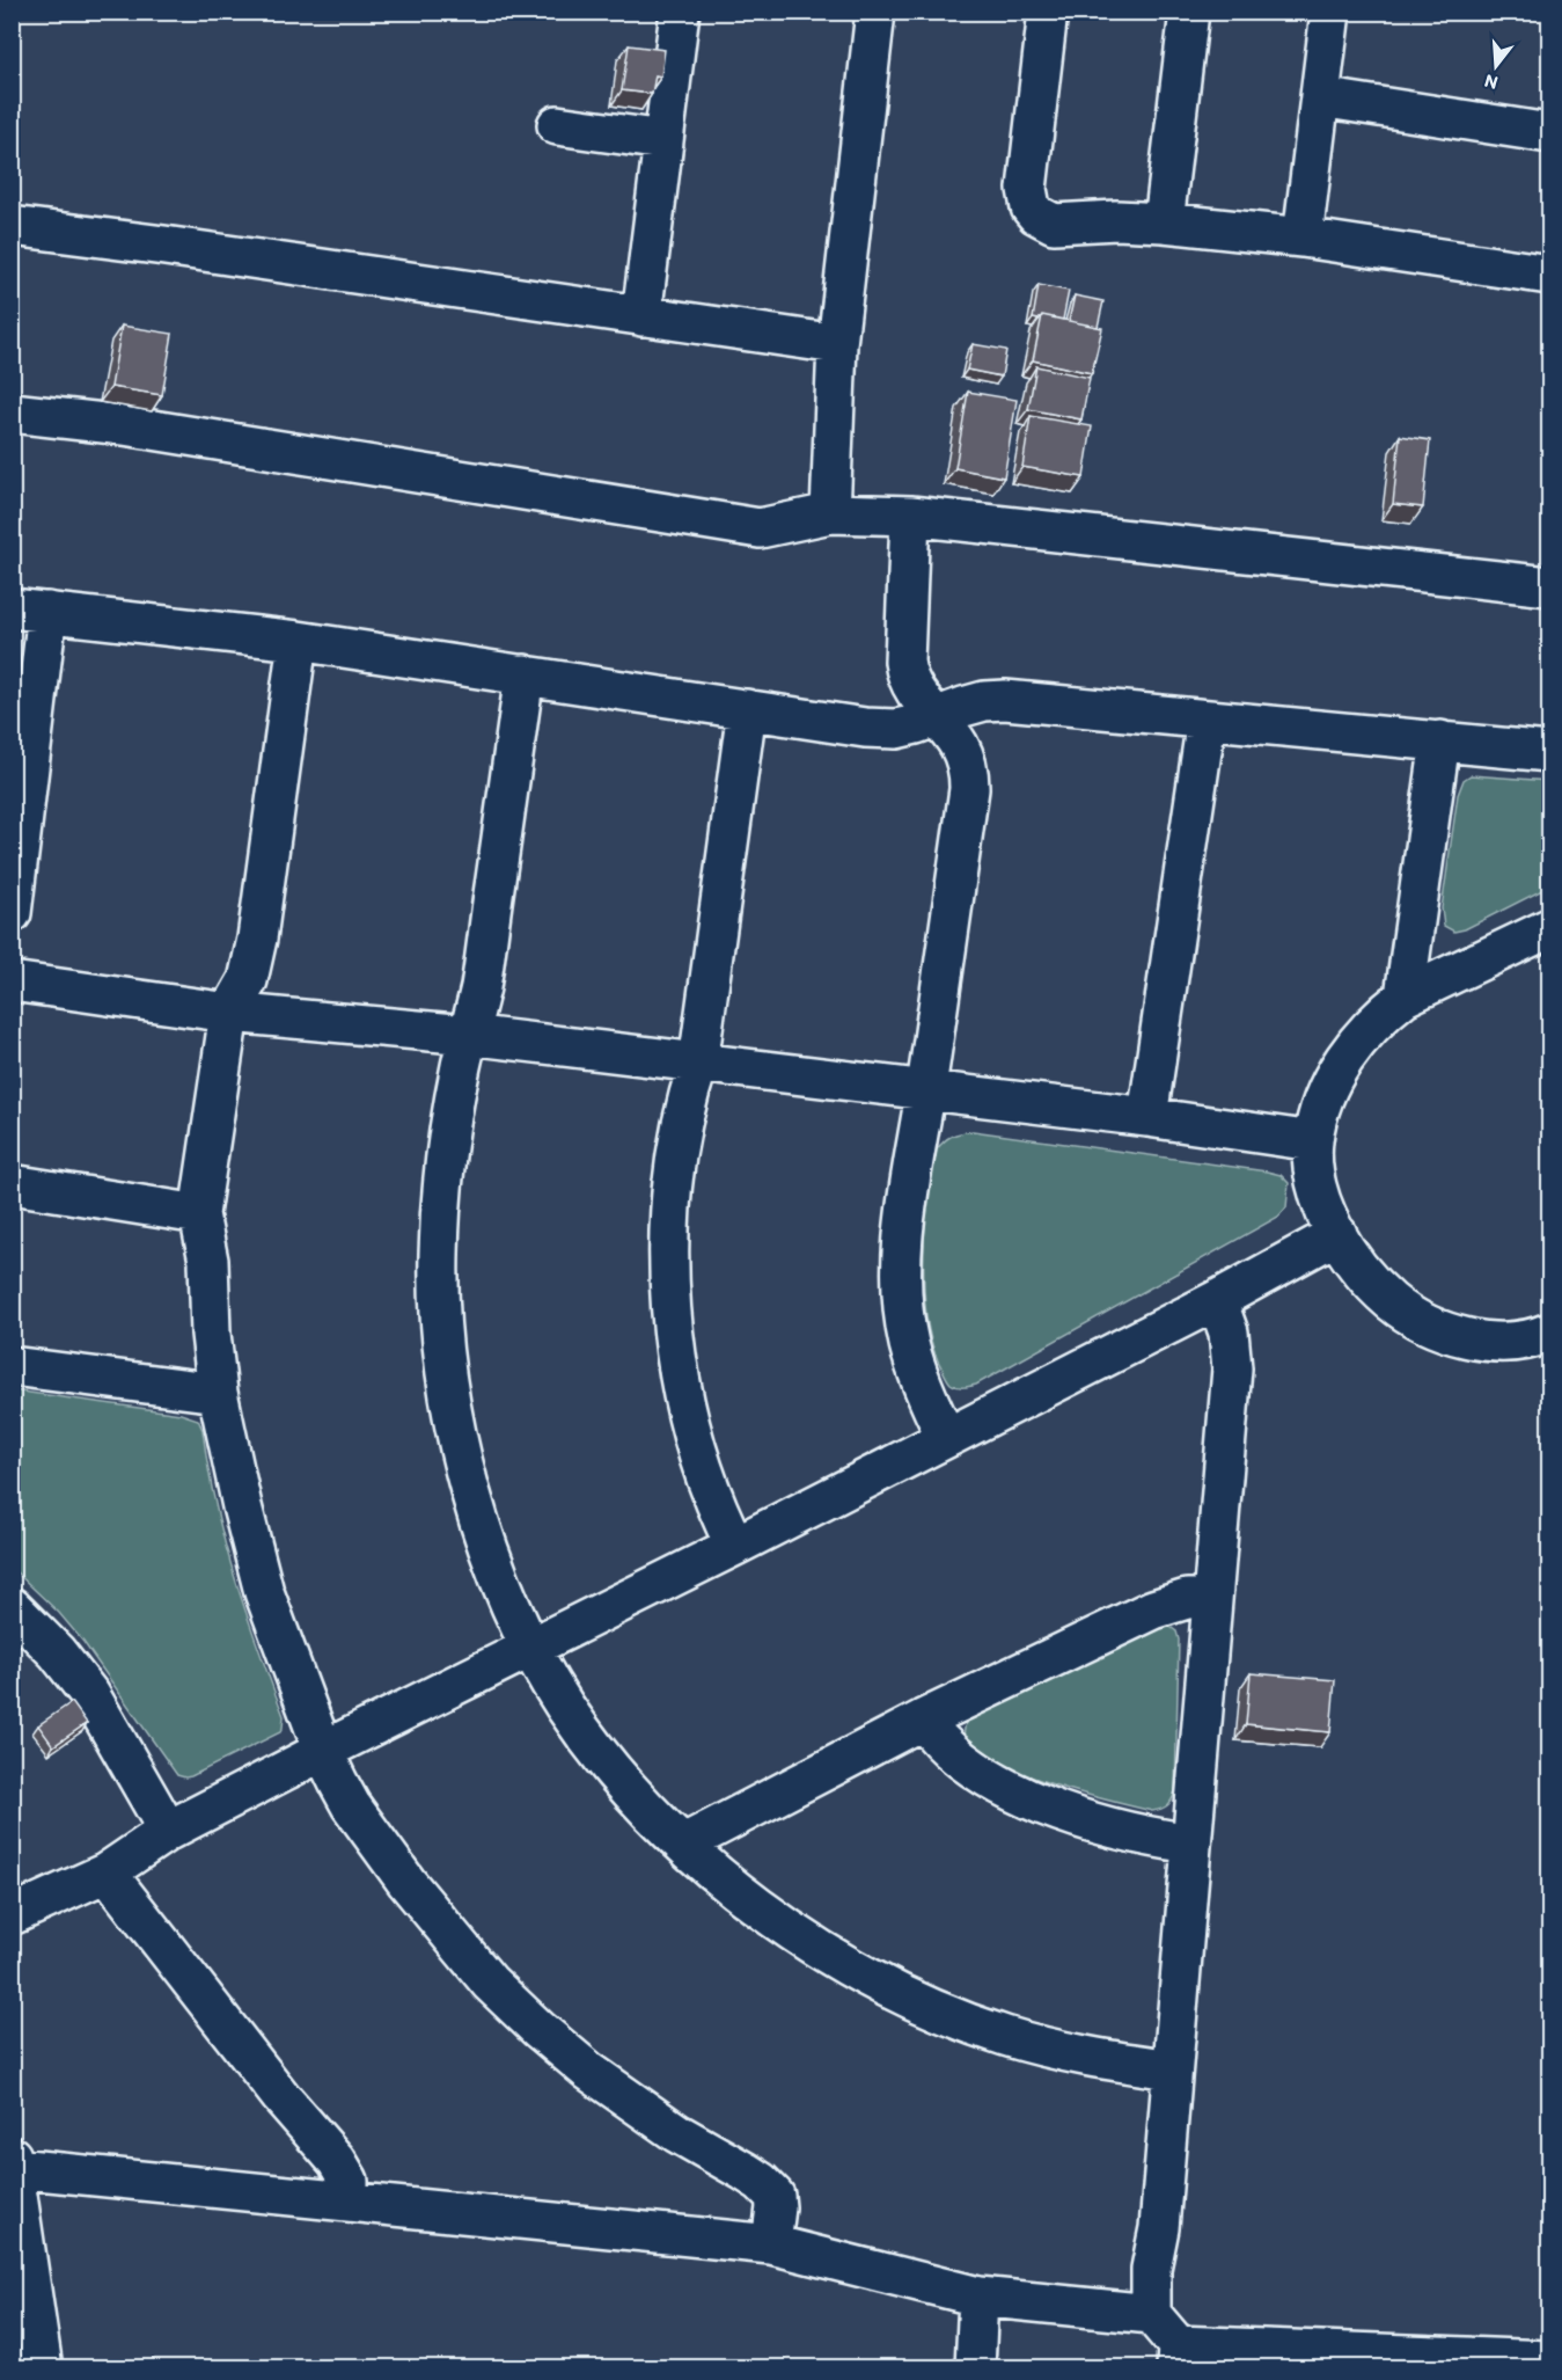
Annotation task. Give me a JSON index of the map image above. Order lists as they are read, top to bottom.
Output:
{
  "north": "bottom"
}
